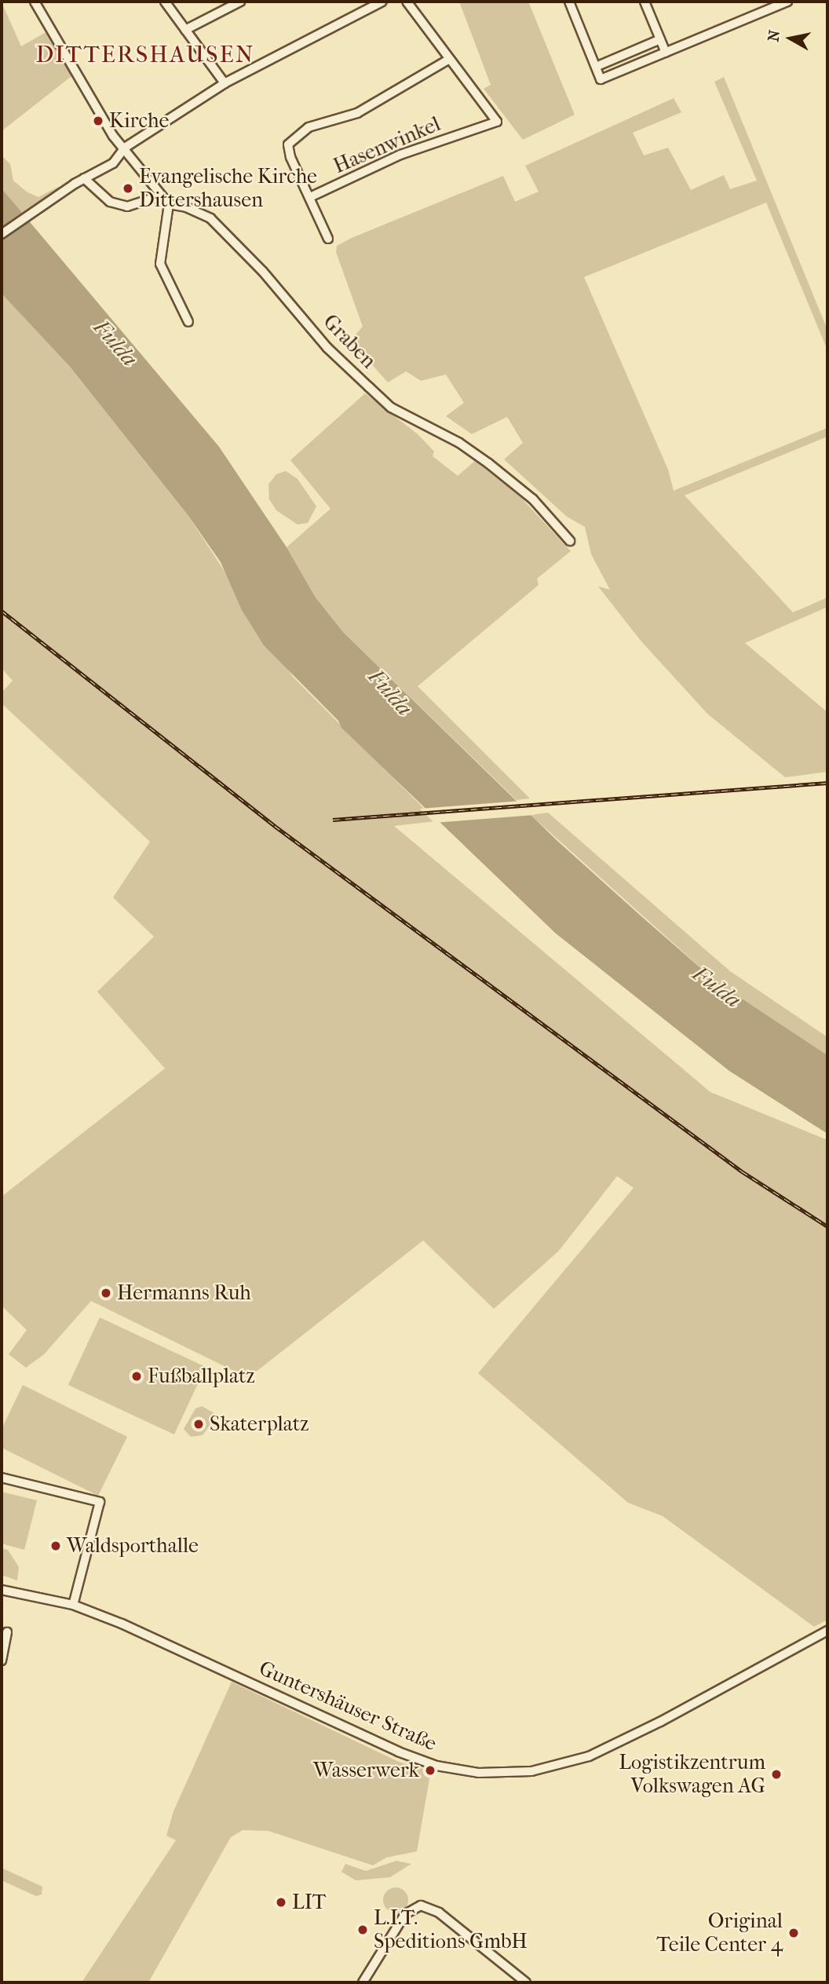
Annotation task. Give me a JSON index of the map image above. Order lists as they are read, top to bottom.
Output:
{
  "streets": {
    "street": ["Hasenwinkel", "Graben", "Guntershäuser Straße"]
  },
  "districts": ["DITTERSHAUSEN"],
  "water": ["Fulda"],
  "places": [
    "Kirche",
    "Evangelische Kirche Dittershausen",
    "Hermanns Ruh",
    "Fußballplatz",
    "Skaterplatz",
    "Waldsporthalle",
    "Wasserwerk",
    "Logistikzentrum Volkswagen AG",
    "LIT",
    "L.I.T. Speditions GmbH",
    "Original Teile Center 4"
  ],
  "north": "left"
}
